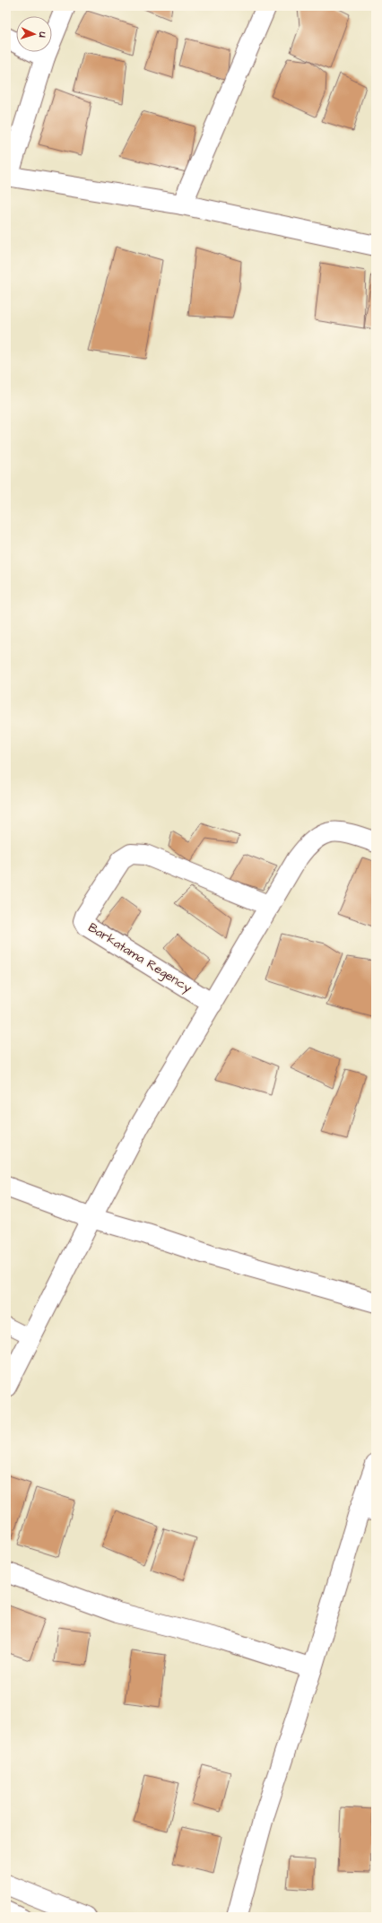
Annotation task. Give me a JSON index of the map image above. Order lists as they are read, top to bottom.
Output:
{
  "streets": {
    "street": ["Barkatama Regency"]
  },
  "north": "right"
}
